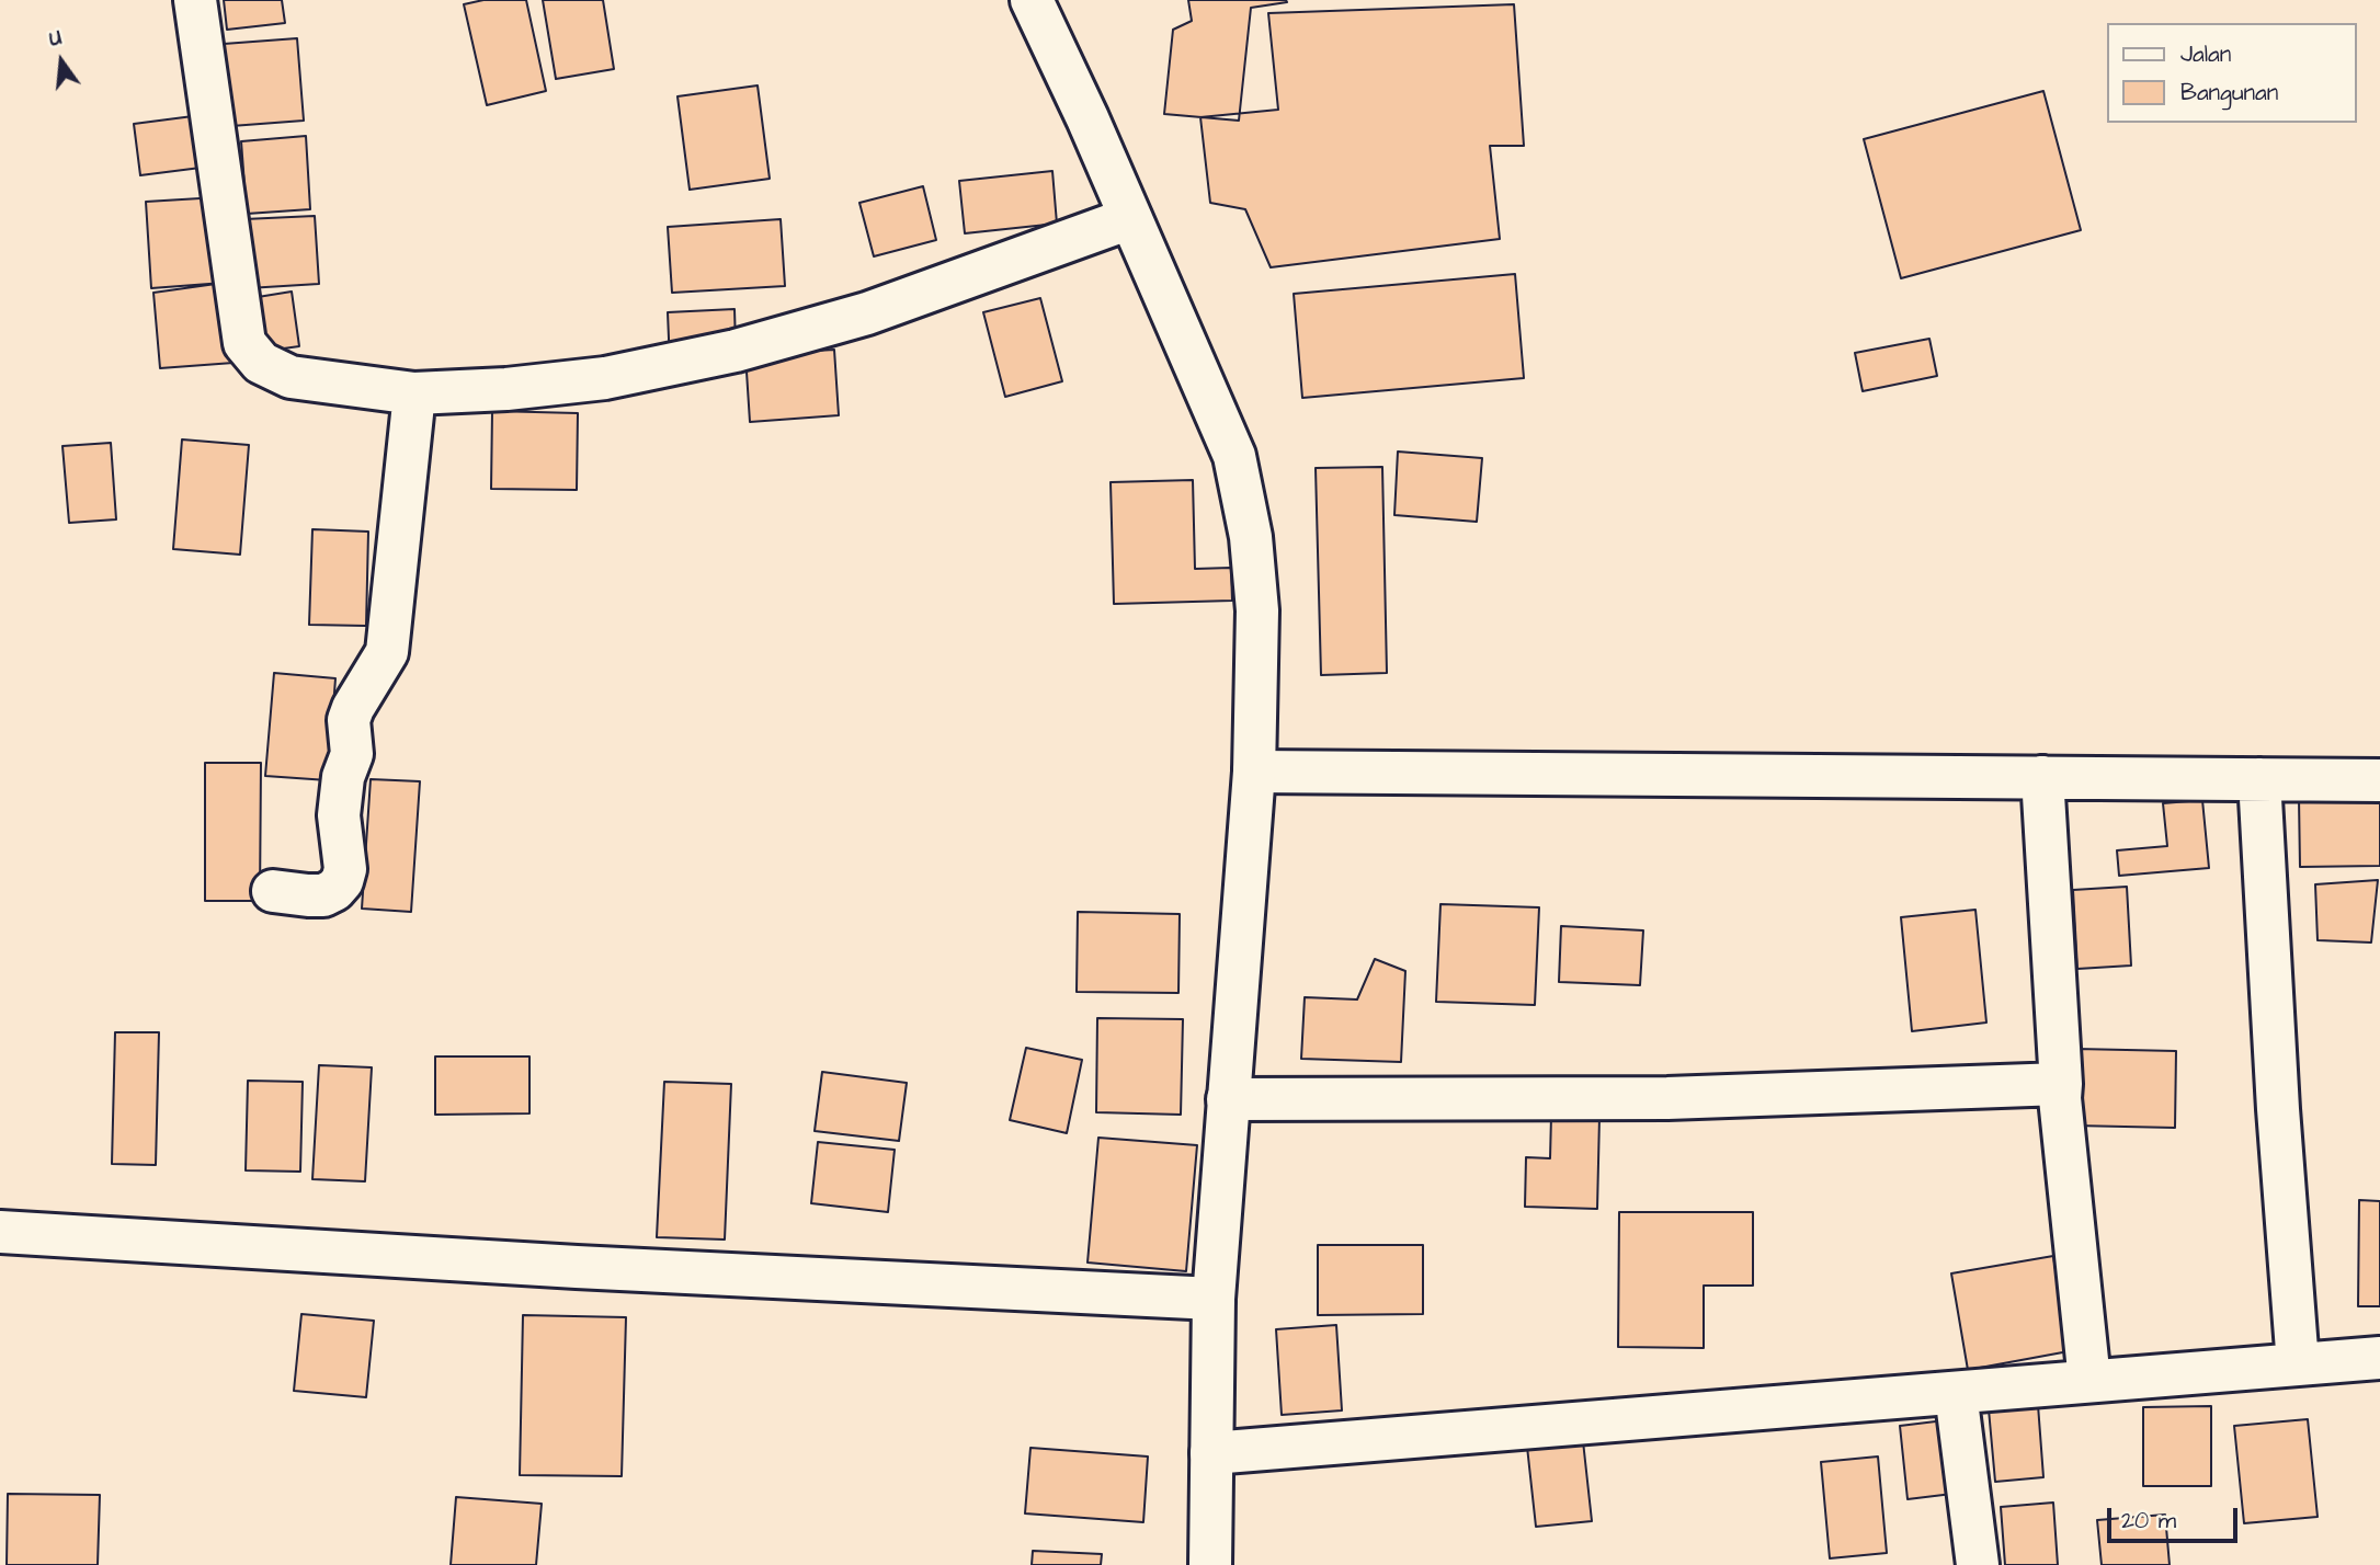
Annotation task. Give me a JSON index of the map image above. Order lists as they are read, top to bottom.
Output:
{
  "legend": ["Jalan", "Bangunan"],
  "scale_bar": "20 m",
  "north": "top"
}
